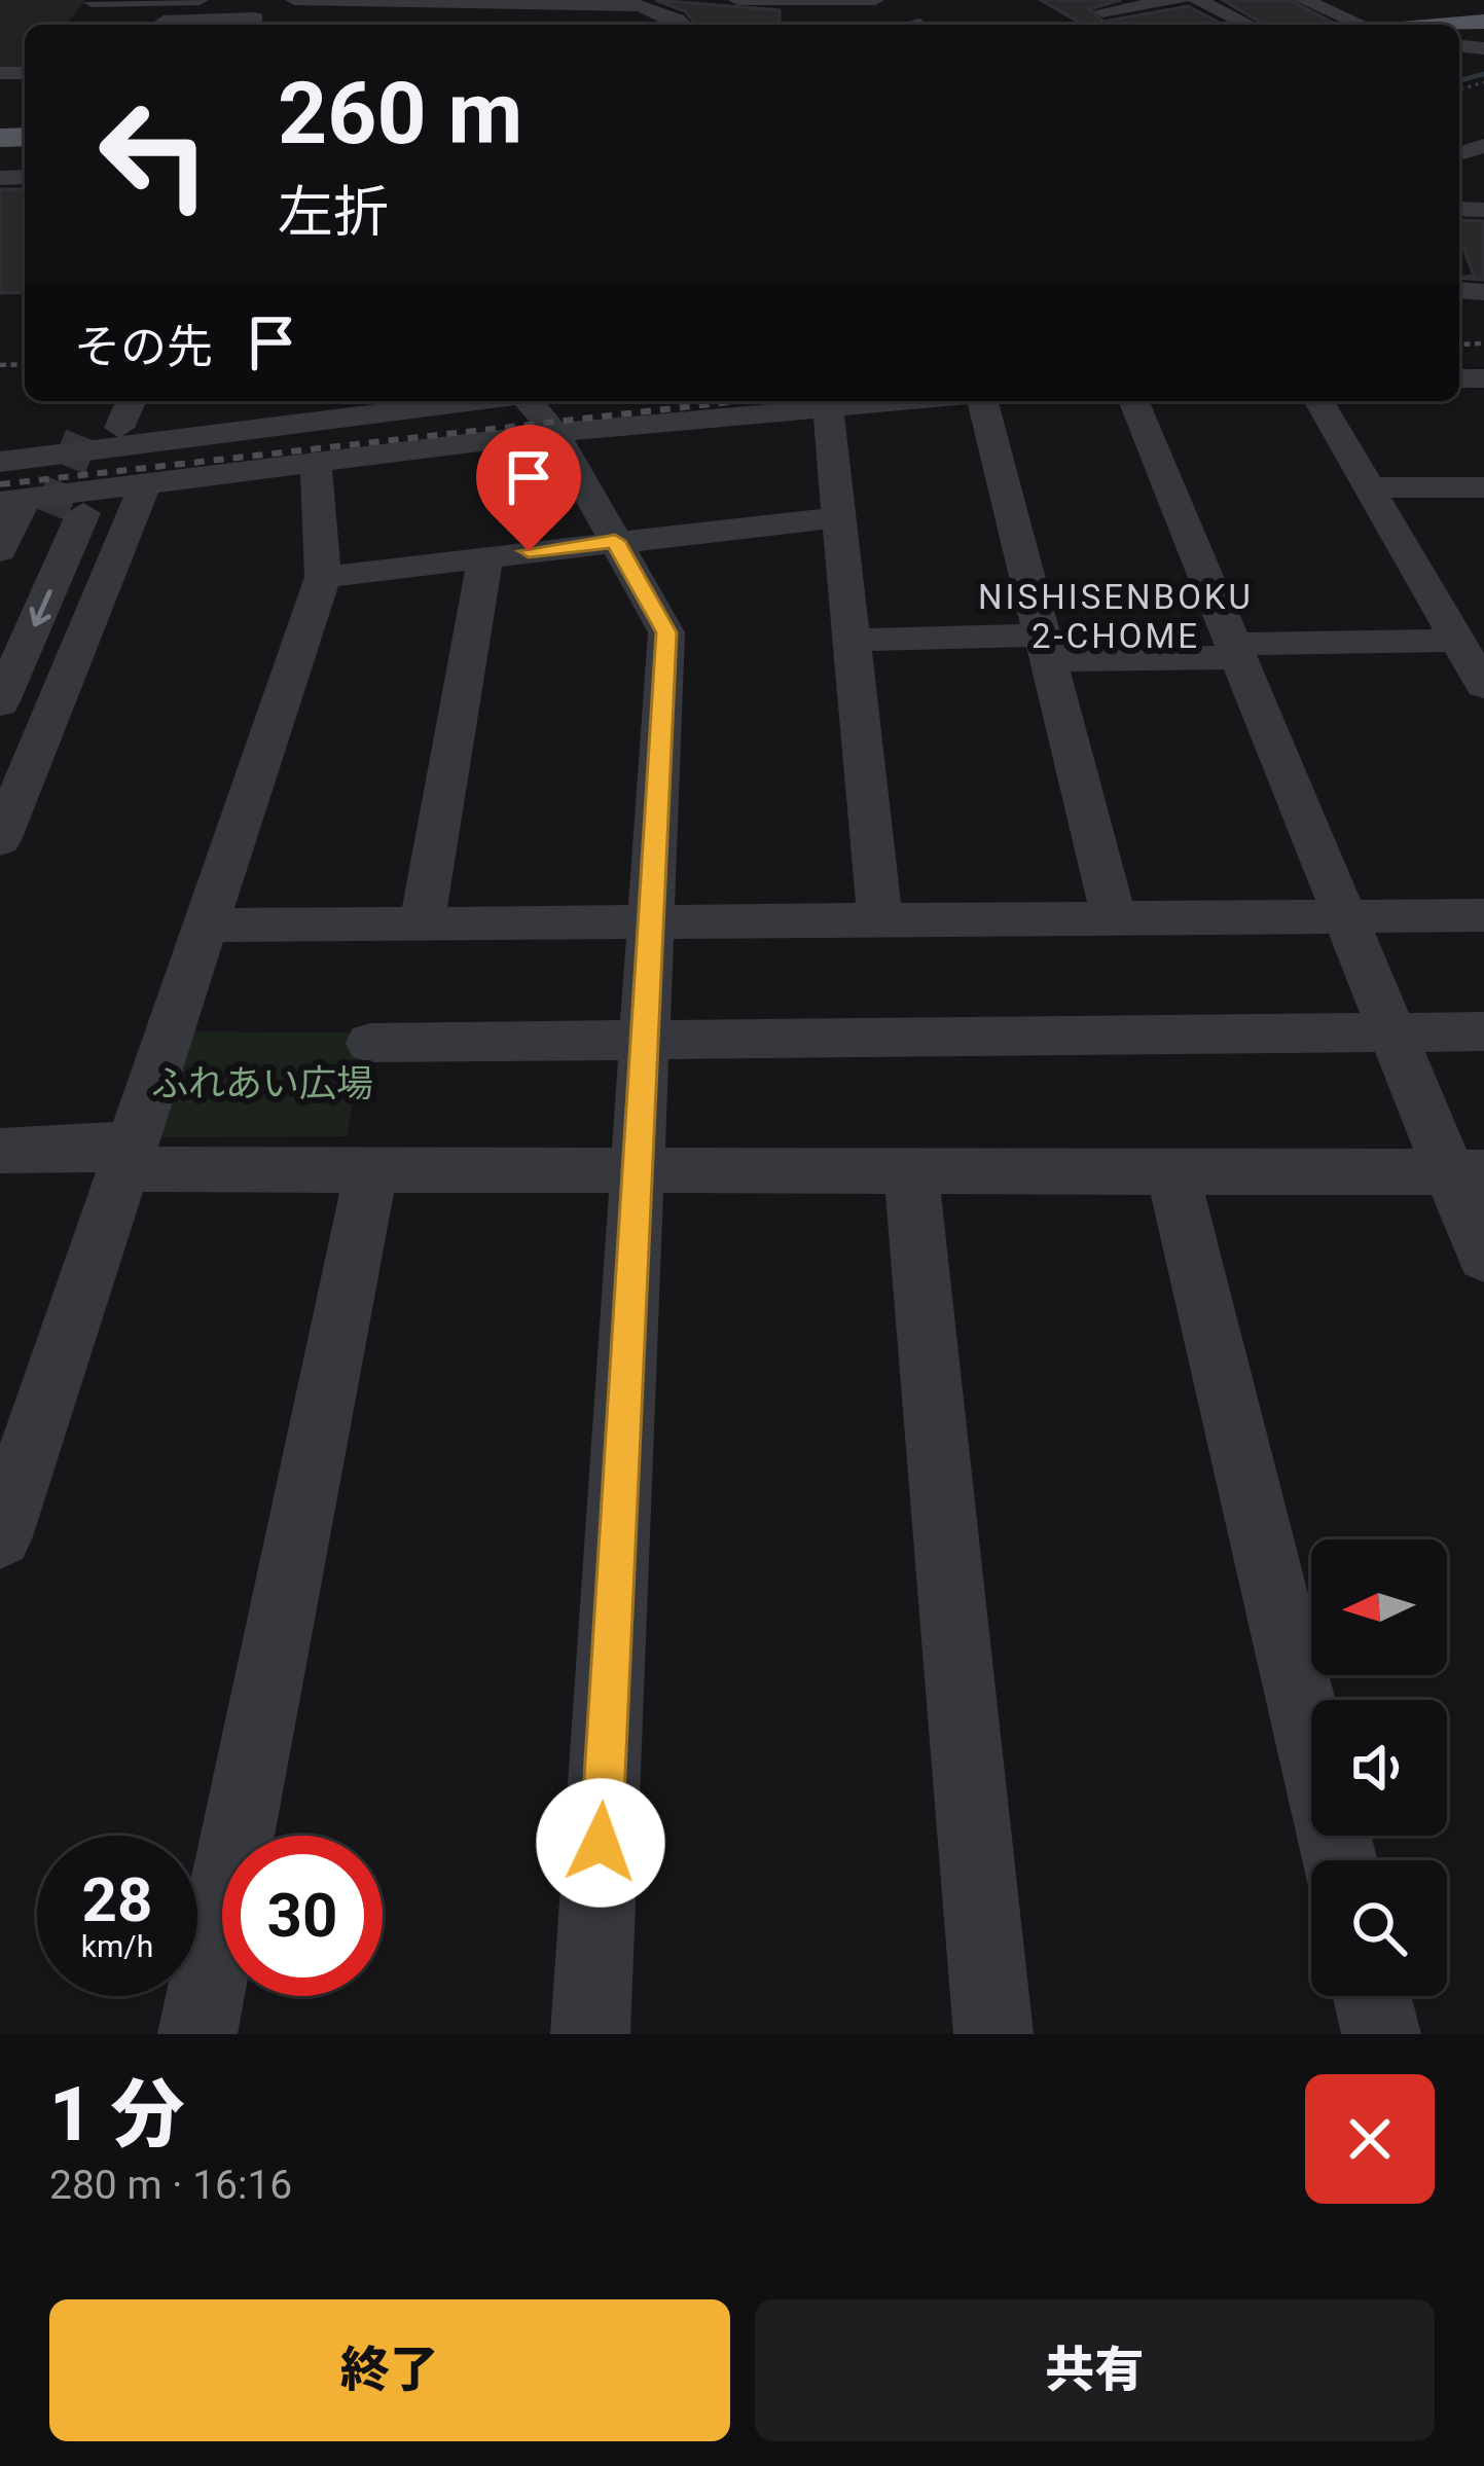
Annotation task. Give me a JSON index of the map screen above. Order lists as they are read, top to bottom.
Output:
{
  "districts": ["NISHISENBOKU 2-CHOME"],
  "parks": ["ふれあい広場"],
  "north": "left",
  "page": {
    "turn": ["260 m", "左折"],
    "then": "その先",
    "speed": "28 km/h",
    "limit": "30",
    "heading": ["1 分", "280 m · 16:16"],
    "buttons": ["終了", "共有"]
  }
}
